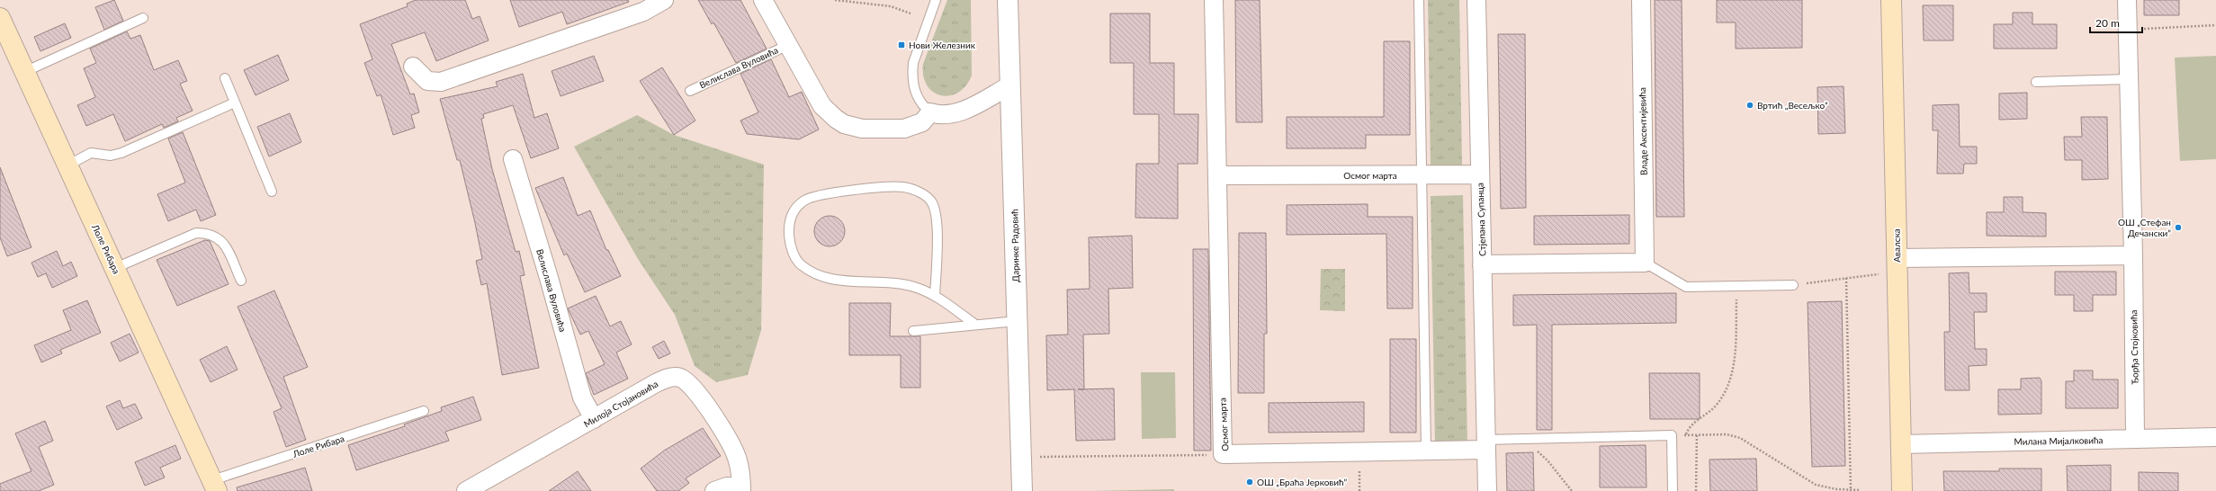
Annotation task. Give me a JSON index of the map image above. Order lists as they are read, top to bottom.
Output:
{
  "streets": {
    "main road": ["Авалска", "Лоле Рибара"],
    "street": [
      "Велислава Вуловића",
      "Владе Аксентијевића",
      "Осмог марта",
      "Стјепана Супанца",
      "Даринке Радовић",
      "Ђорђа Стојковића",
      "Милоја Стојановића",
      "Милана Мијалковића"
    ]
  },
  "crossings": [
    ["Велислава Вуловића", "Милоја Стојановића"],
    ["Осмог марта", "Стјепана Супанца"],
    ["Авалска", "Милана Мијалковића"],
    ["Ђорђа Стојковића", "Милана Мијалковића"]
  ],
  "places": {
    "transit": ["Нови Железник"],
    "other": ["Вртић „Весељко”", "ОШ „Стефан Дечански”", "ОШ „Браћа Јерковић”"]
  },
  "scale_bar": "20 m"
}
